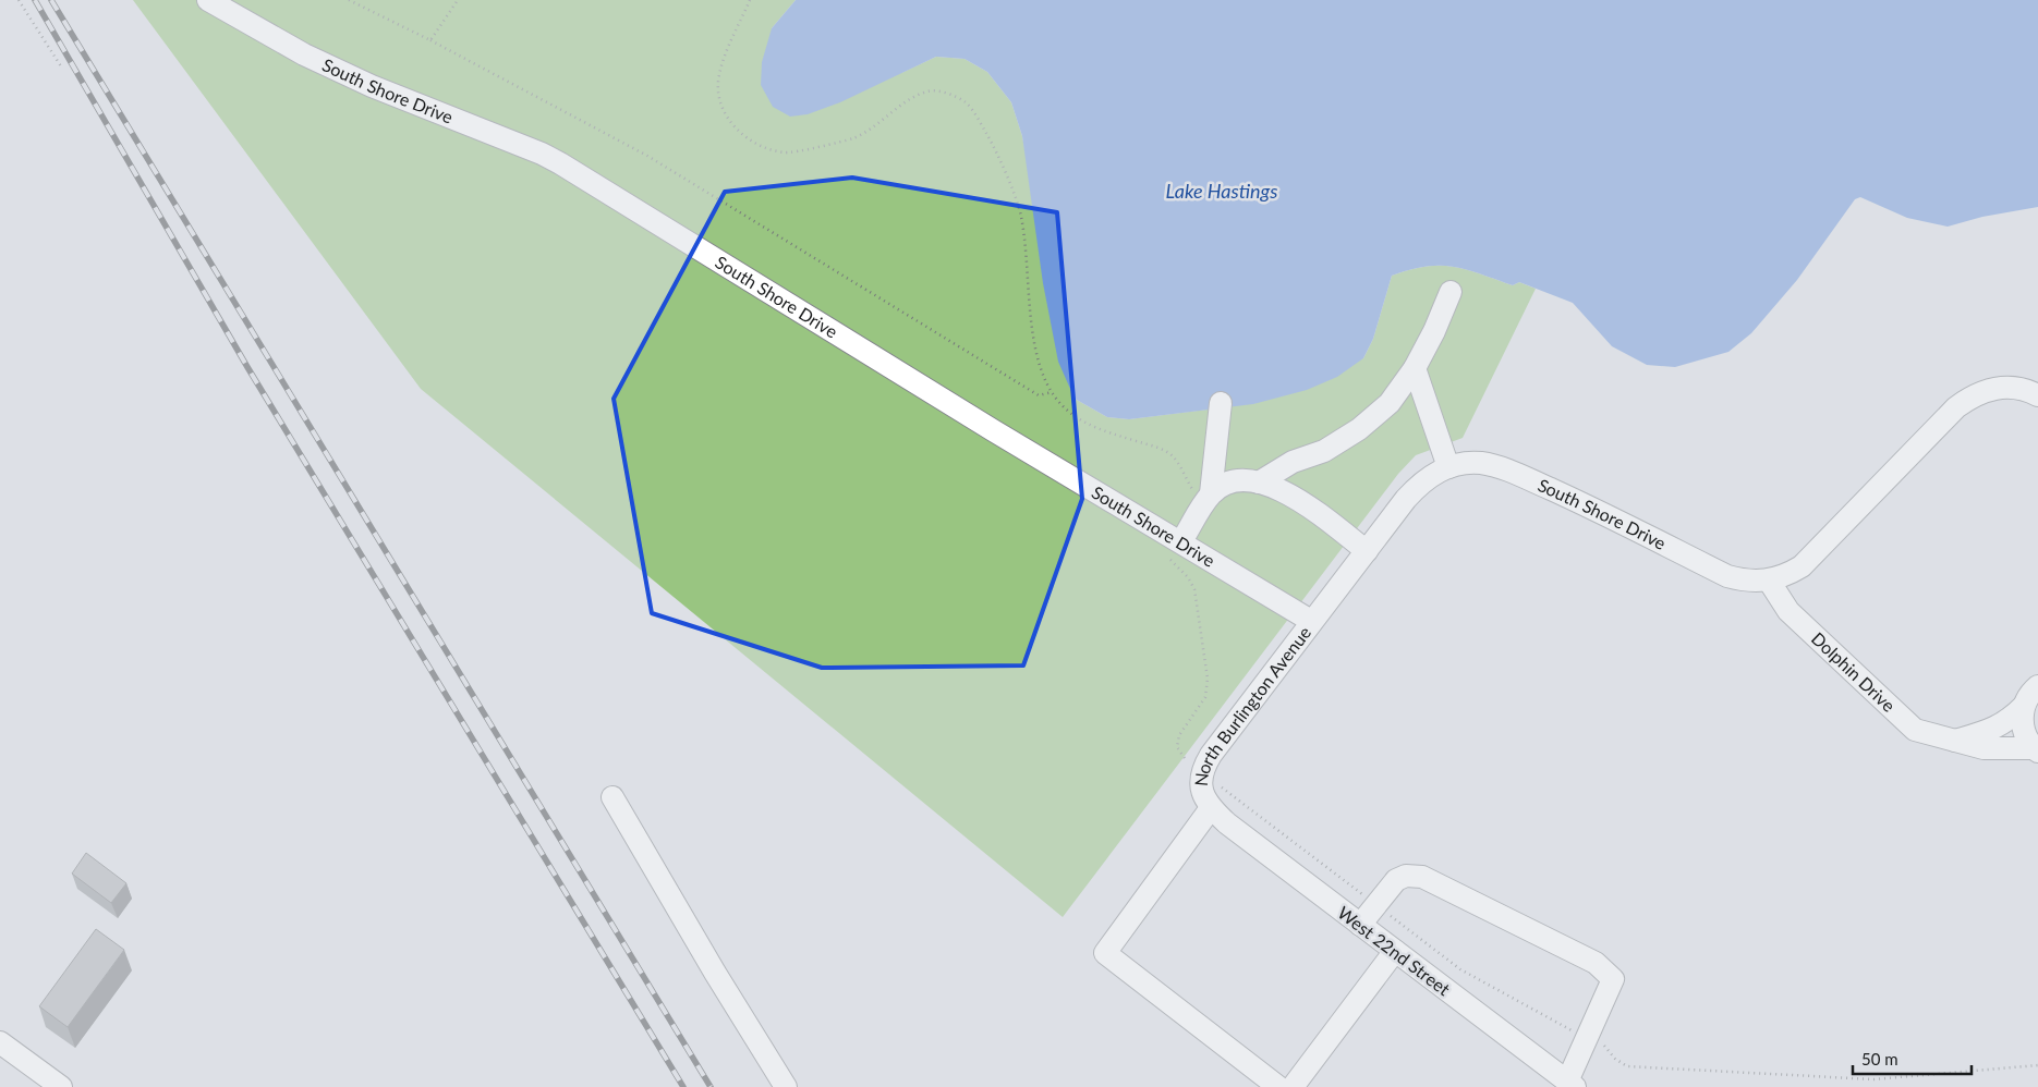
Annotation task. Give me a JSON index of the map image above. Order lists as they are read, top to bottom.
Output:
{
  "streets": {
    "street": [
      "South Shore Drive",
      "Dolphin Drive",
      "North Burlington Avenue",
      "West 22nd Street"
    ]
  },
  "crossings": [
    ["South Shore Drive", "Dolphin Drive"],
    ["South Shore Drive", "North Burlington Avenue"],
    ["North Burlington Avenue", "West 22nd Street"]
  ],
  "water": ["Lake Hastings"],
  "scale_bar": "50 m"
}
